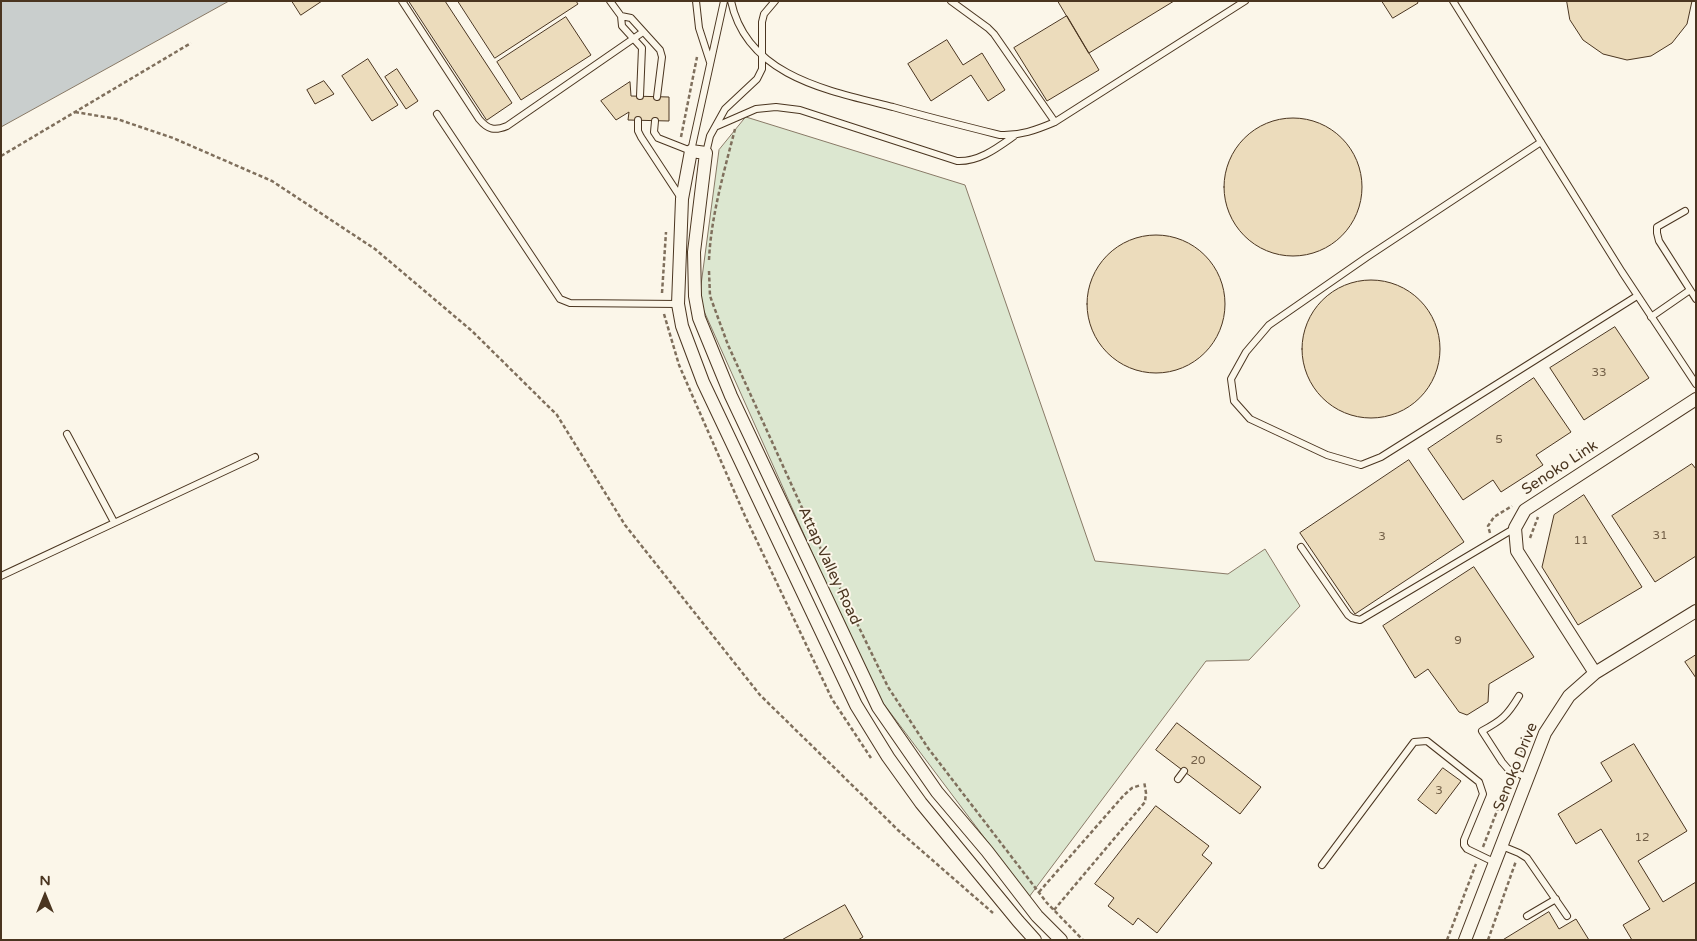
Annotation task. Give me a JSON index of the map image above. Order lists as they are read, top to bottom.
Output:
{
  "streets": {
    "street": ["Senoko Link", "Attap Valley Road", "Senoko Drive"]
  },
  "house_numbers": [
    "33",
    "5",
    "31",
    "3",
    "11",
    "9",
    "20",
    "3",
    "12"
  ],
  "north": "top"
}
